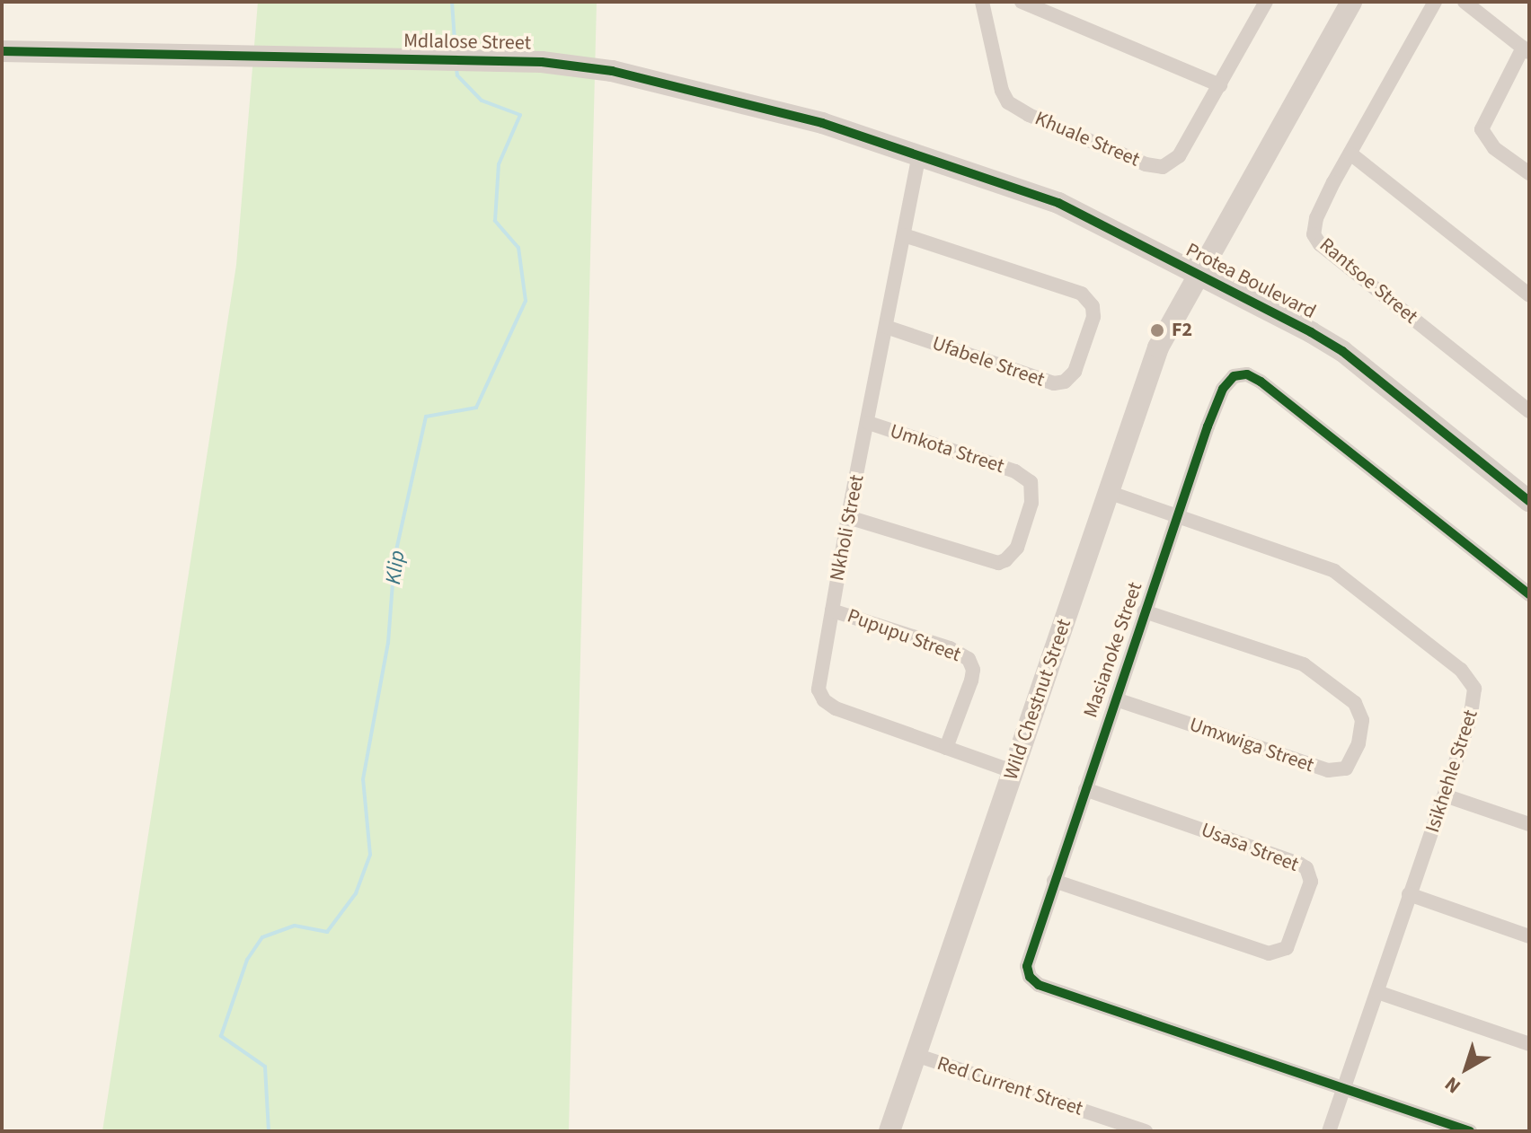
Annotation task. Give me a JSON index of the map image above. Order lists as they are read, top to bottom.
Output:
{
  "streets": {
    "street": [
      "Mdlalose Street",
      "Khuale Street",
      "Protea Boulevard",
      "Rantsoe Street",
      "Ufabele Street",
      "Umkota Street",
      "Nkholi Street",
      "Pupupu Street",
      "Masianoke Street",
      "Wild Chestnut Street",
      "Umxwiga Street",
      "Isikhehle Street",
      "Usasa Street",
      "Red Current Street"
    ]
  },
  "crossings": [
    ["Mdlalose Street", "Protea Boulevard"],
    ["Mdlalose Street", "Nkholi Street"],
    ["Protea Boulevard", "Nkholi Street"],
    ["Protea Boulevard", "Wild Chestnut Street"],
    ["Ufabele Street", "Nkholi Street"],
    ["Umkota Street", "Nkholi Street"],
    ["Nkholi Street", "Pupupu Street"],
    ["Nkholi Street", "Wild Chestnut Street"],
    ["Masianoke Street", "Umxwiga Street"],
    ["Masianoke Street", "Isikhehle Street"],
    ["Masianoke Street", "Usasa Street"],
    ["Wild Chestnut Street", "Isikhehle Street"],
    ["Wild Chestnut Street", "Red Current Street"]
  ],
  "water": ["Klip"],
  "places": ["F2"],
  "north": "bottom left"
}
